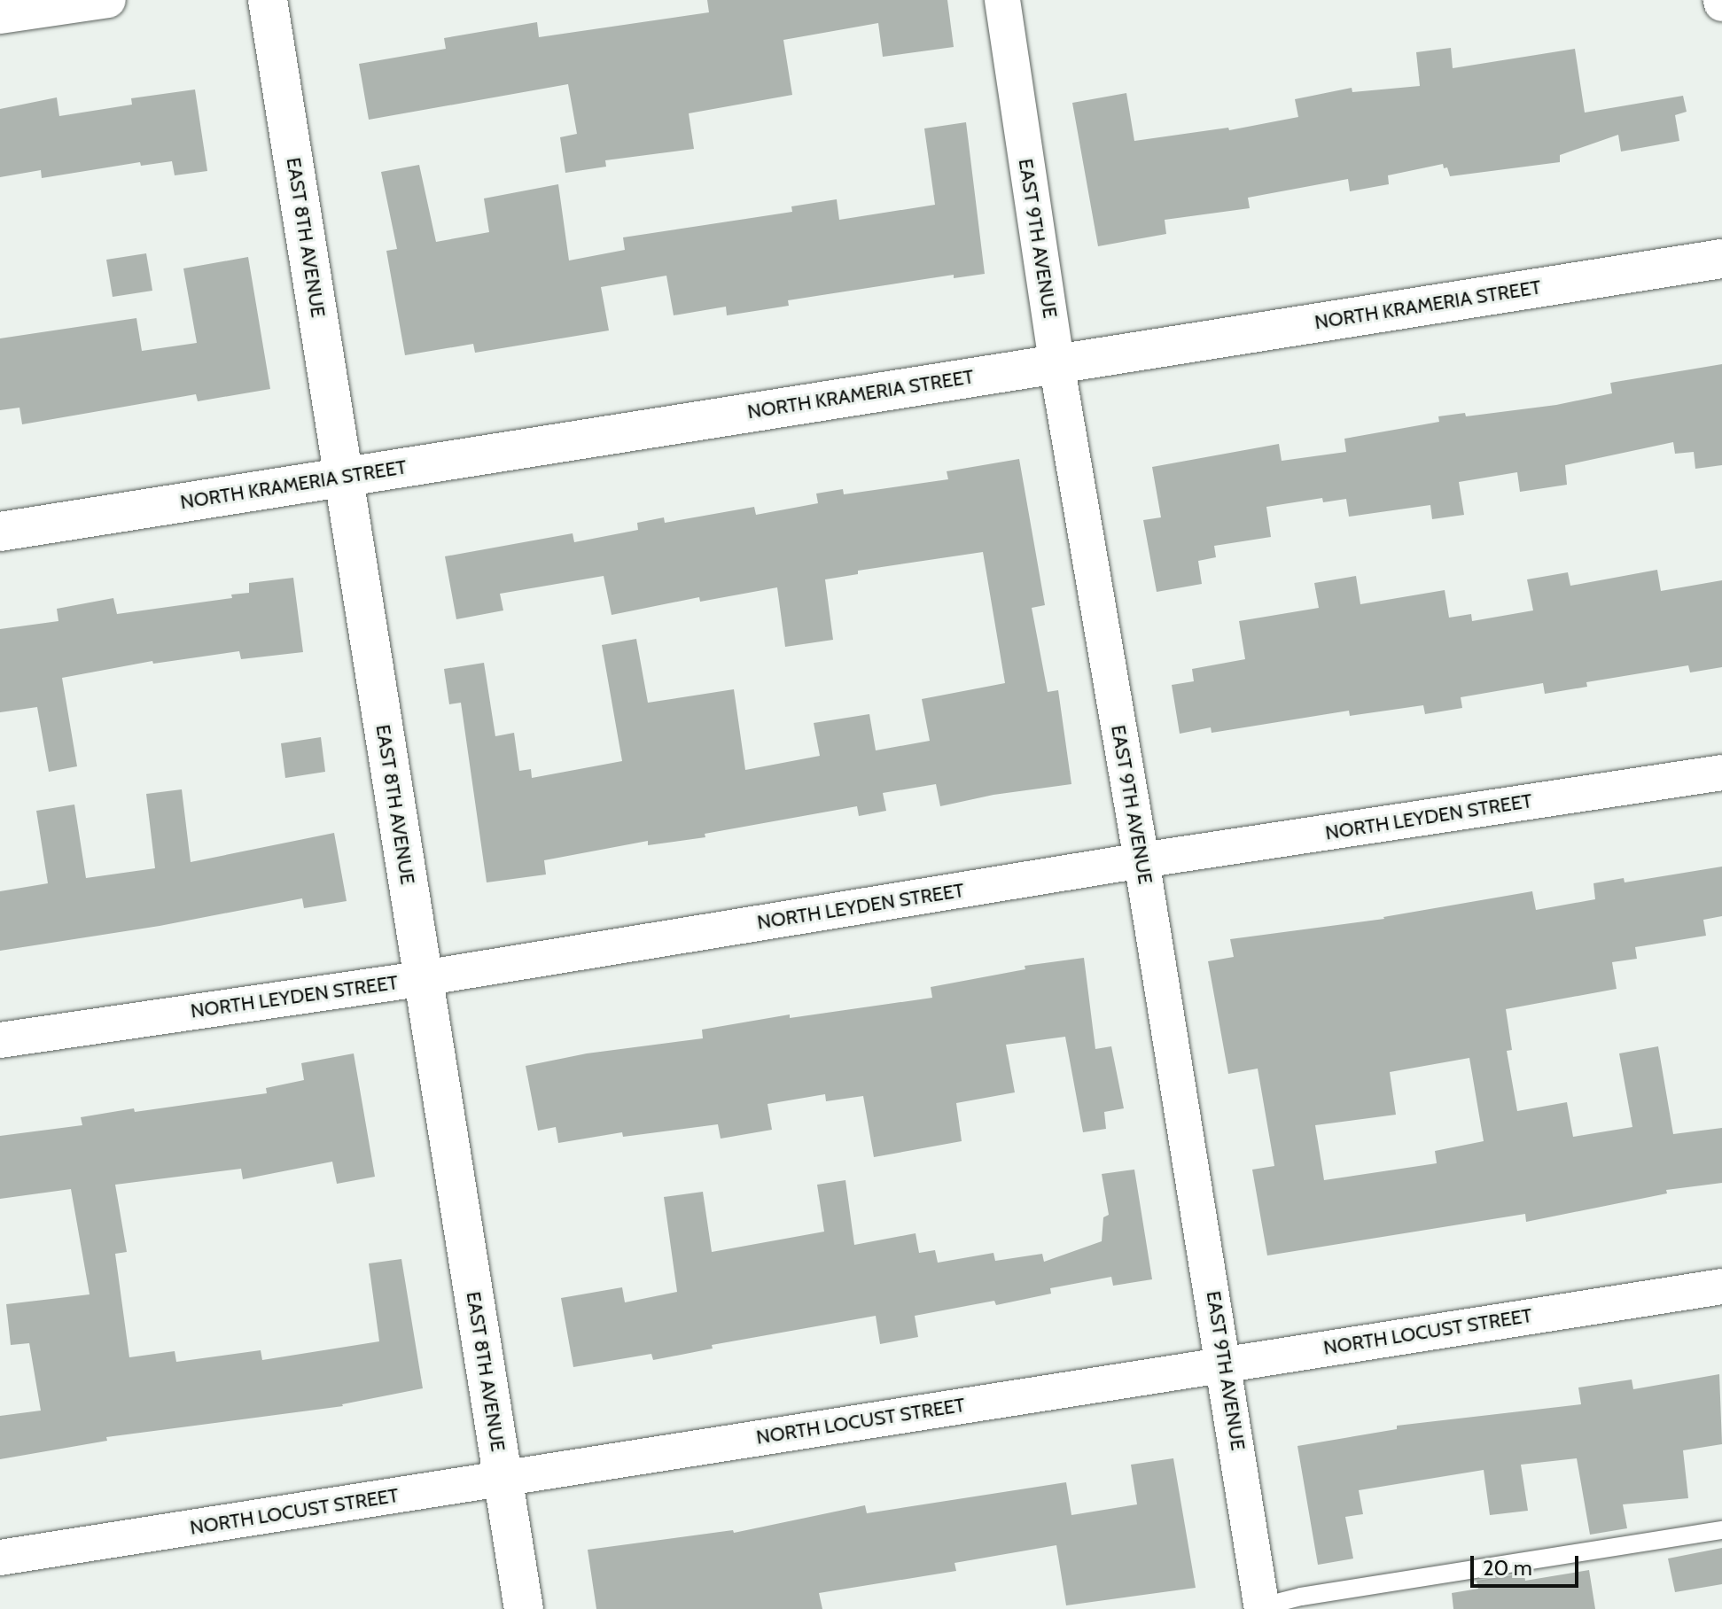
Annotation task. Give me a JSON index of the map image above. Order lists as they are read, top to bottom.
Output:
{
  "streets": {
    "street": [
      "EAST 8TH AVENUE",
      "EAST 9TH AVENUE",
      "NORTH KRAMERIA STREET",
      "NORTH LEYDEN STREET",
      "NORTH LOCUST STREET"
    ]
  },
  "crossings": [
    ["EAST 8TH AVENUE", "NORTH KRAMERIA STREET"],
    ["EAST 8TH AVENUE", "NORTH LEYDEN STREET"],
    ["EAST 8TH AVENUE", "NORTH LOCUST STREET"],
    ["EAST 9TH AVENUE", "NORTH KRAMERIA STREET"],
    ["EAST 9TH AVENUE", "NORTH LEYDEN STREET"],
    ["EAST 9TH AVENUE", "NORTH LOCUST STREET"]
  ],
  "scale_bar": "20 m"
}
